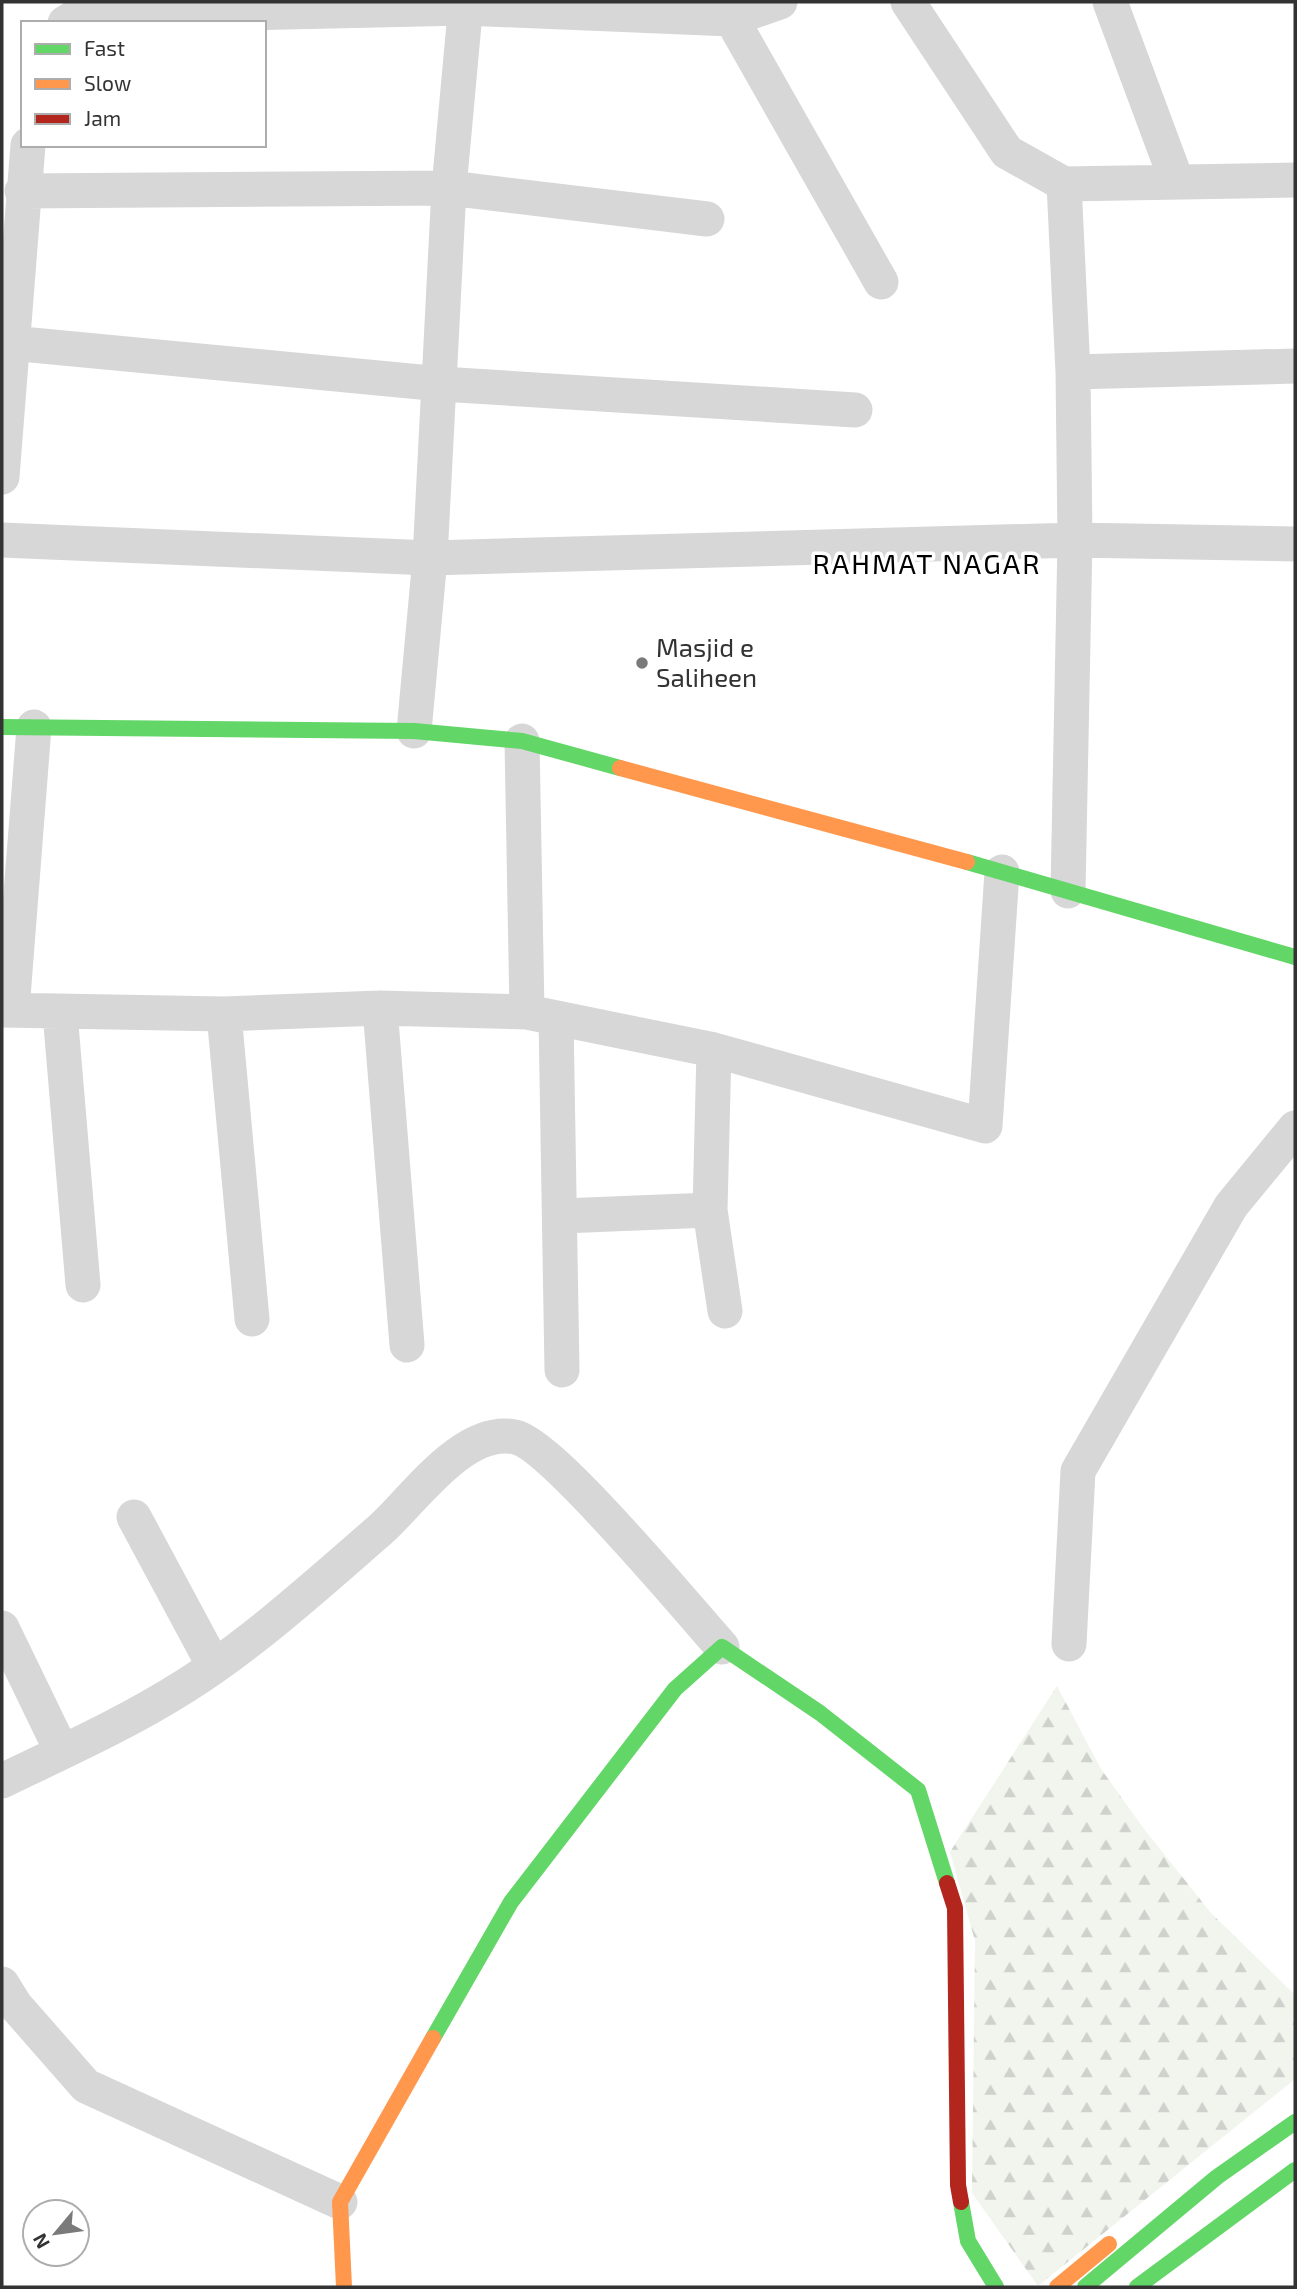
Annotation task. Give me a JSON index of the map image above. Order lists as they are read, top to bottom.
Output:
{
  "districts": ["RAHMAT NAGAR"],
  "places": ["Masjid e Saliheen"],
  "legend": ["Fast", "Slow", "Jam"],
  "north": "bottom left"
}
